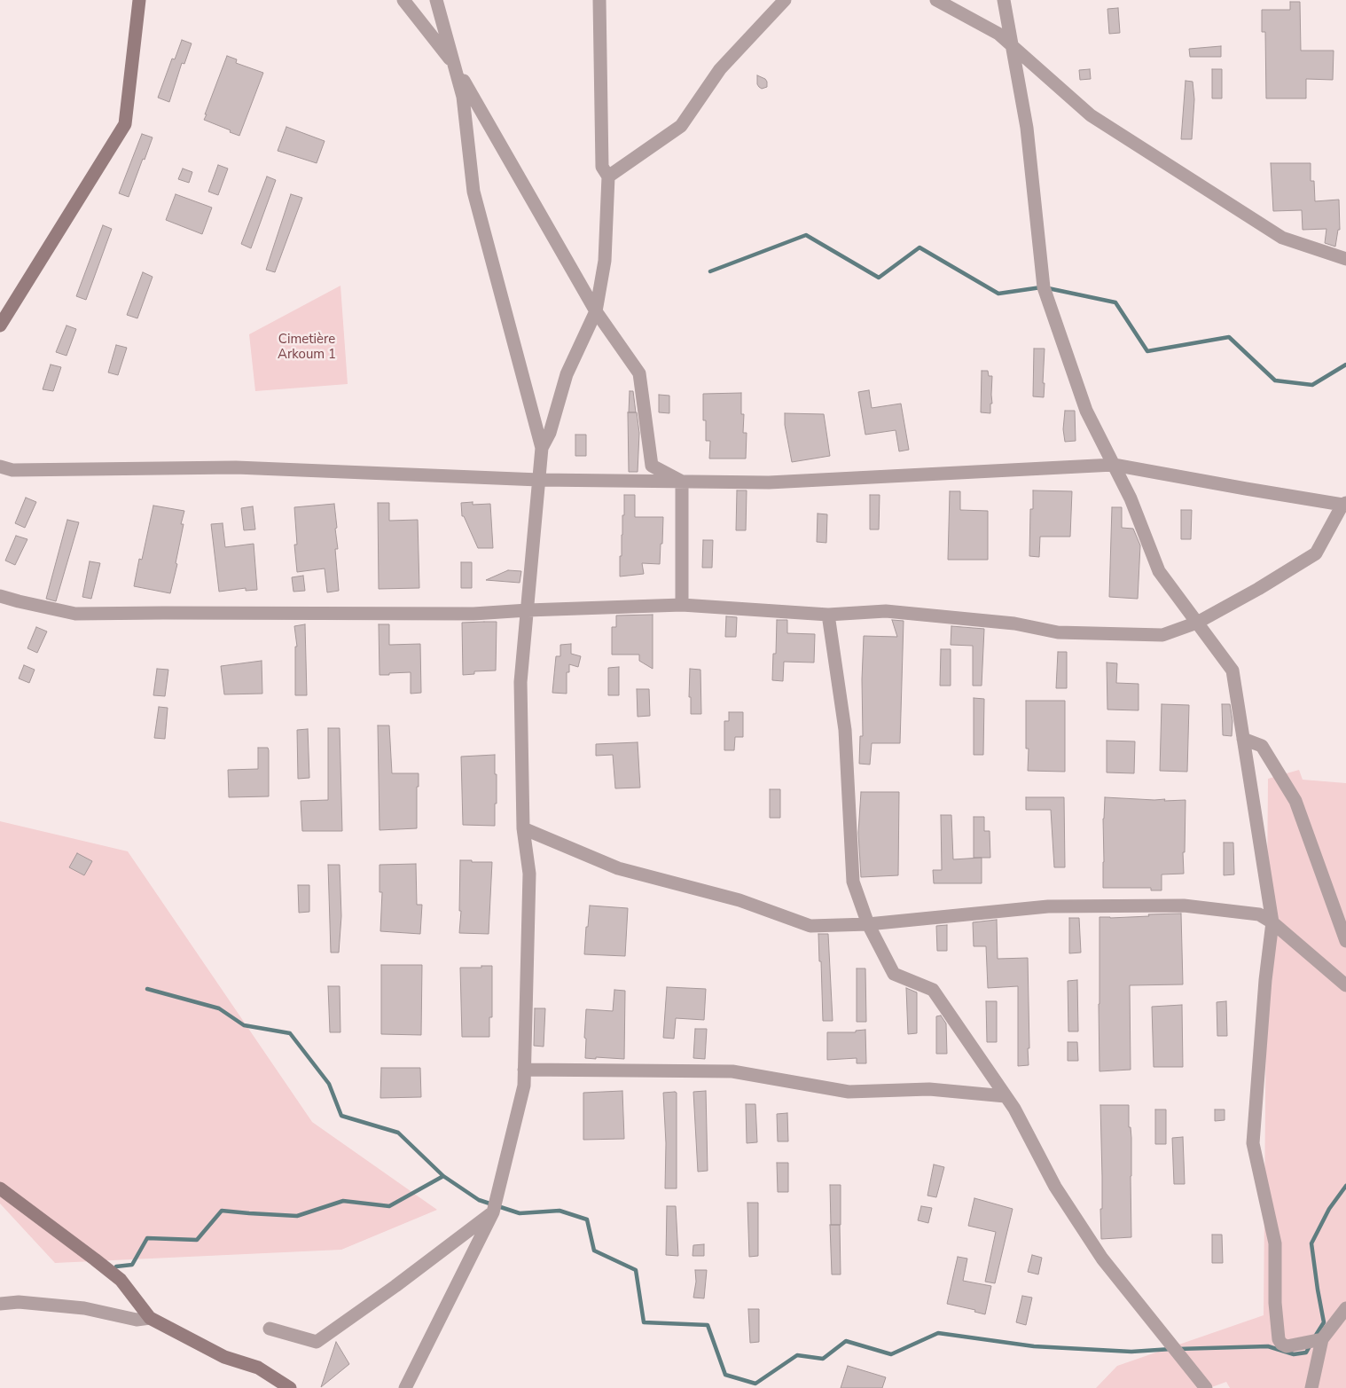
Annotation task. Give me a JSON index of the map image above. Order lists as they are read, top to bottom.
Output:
{
  "parks": ["Cimetière Arkoum 1"]
}
